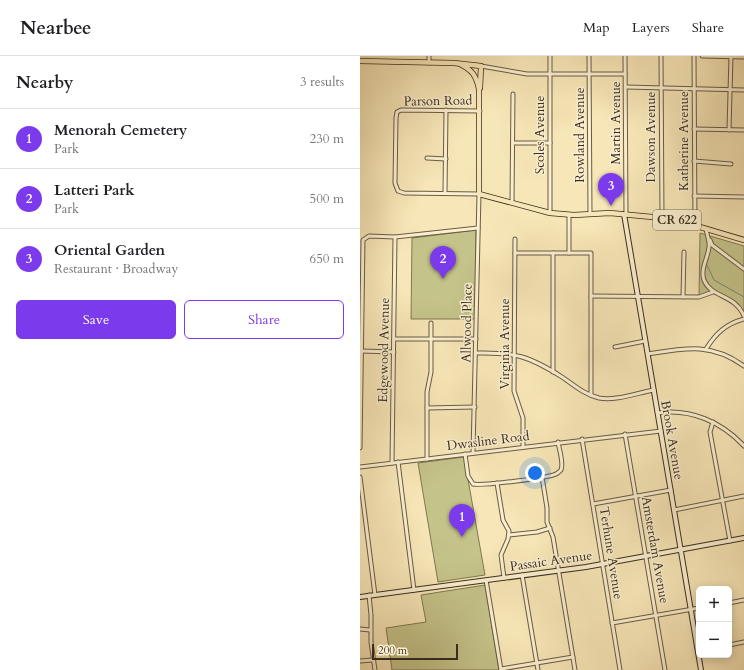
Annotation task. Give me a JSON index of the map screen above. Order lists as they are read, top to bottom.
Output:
{
  "streets": {
    "main road": ["CR 622", "Brook Avenue", "Passaic Avenue"],
    "street": [
      "Parson Road",
      "Martin Avenue",
      "Scoles Avenue",
      "Rowland Avenue",
      "Dawson Avenue",
      "Katherine Avenue",
      "Allwood Place",
      "Virginia Avenue",
      "Edgewood Avenue",
      "Dwasline Road",
      "Amsterdam Avenue",
      "Terhune Avenue"
    ]
  },
  "crossings": [
    ["Martin Avenue", "CR 622"],
    ["Martin Avenue", "Brook Avenue"],
    ["Scoles Avenue", "CR 622"],
    ["Rowland Avenue", "CR 622"],
    ["Dawson Avenue", "CR 622"],
    ["Katherine Avenue", "CR 622"],
    ["CR 622", "Allwood Place"],
    ["CR 622", "Brook Avenue"],
    ["Allwood Place", "Dwasline Road"],
    ["Virginia Avenue", "Dwasline Road"],
    ["Edgewood Avenue", "Dwasline Road"],
    ["Brook Avenue", "Dwasline Road"],
    ["Brook Avenue", "Passaic Avenue"],
    ["Dwasline Road", "Amsterdam Avenue"],
    ["Dwasline Road", "Terhune Avenue"],
    ["Amsterdam Avenue", "Passaic Avenue"],
    ["Terhune Avenue", "Passaic Avenue"]
  ],
  "scale_bar": "200 m",
  "page": {
    "header": "Nearbee",
    "nav": ["Map", "Layers", "Share"],
    "heading": ["Nearby", "3 results"],
    "list": [
      {
        "mark": "1",
        "name": "Menorah Cemetery",
        "note": "Park",
        "value": "230 m"
      },
      {
        "mark": "2",
        "name": "Latteri Park",
        "note": "Park",
        "value": "500 m"
      },
      {
        "mark": "3",
        "name": "Oriental Garden",
        "note": "Restaurant · Broadway",
        "value": "650 m"
      }
    ],
    "pins": ["3", "2", "1"],
    "buttons": ["Save", "Share"],
    "map_buttons": ["+", "−"],
    "scale": "200 m"
  }
}
